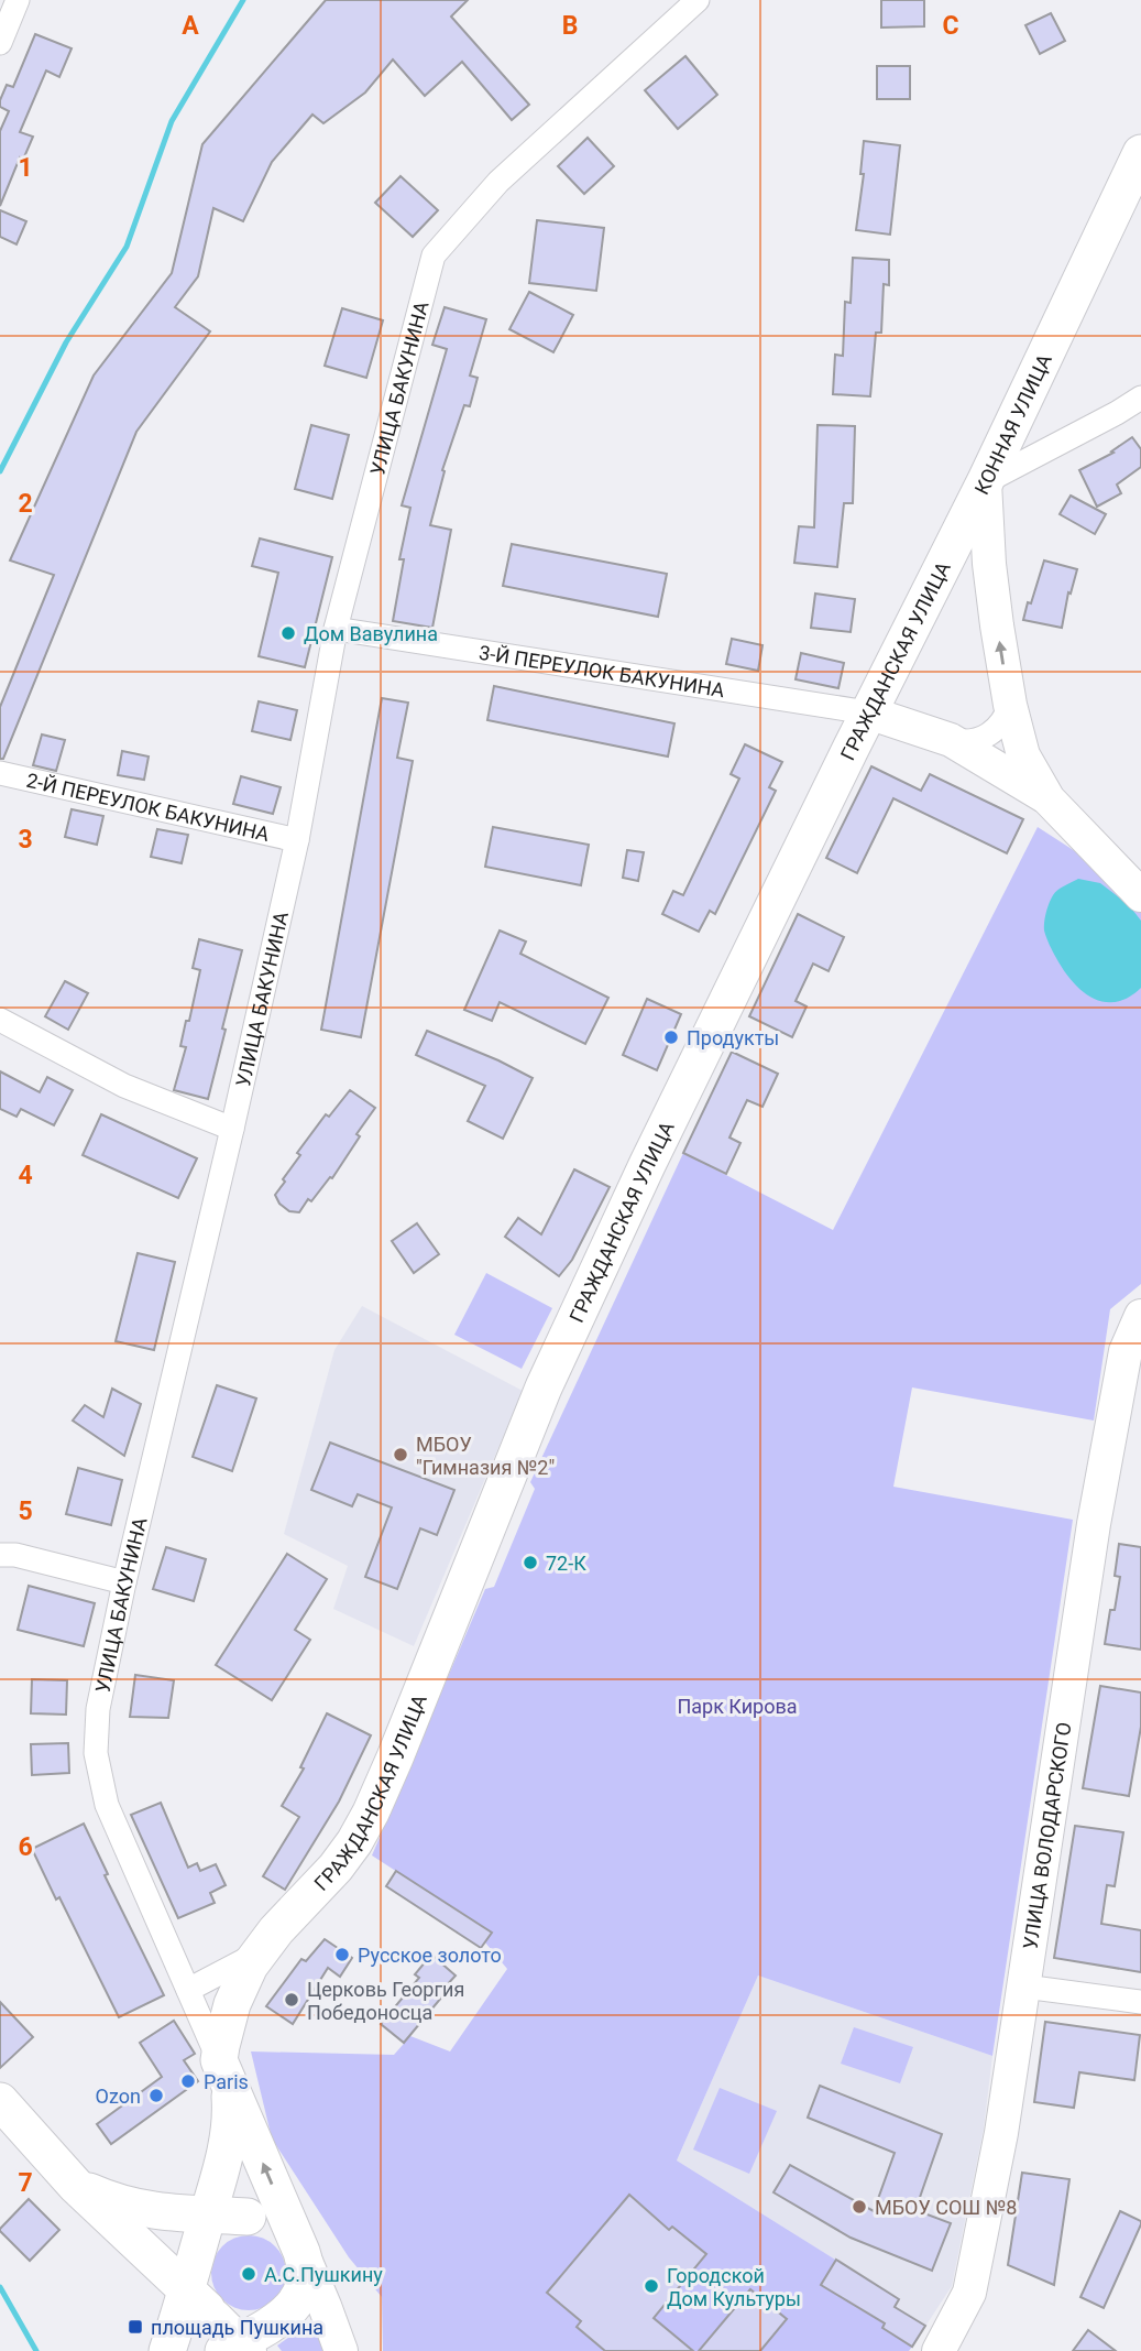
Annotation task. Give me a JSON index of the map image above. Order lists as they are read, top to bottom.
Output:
{
  "streets": {
    "main road": ["КОННАЯ УЛИЦА", "ГРАЖДАНСКАЯ УЛИЦА"],
    "street": [
      "УЛИЦА БАКУНИНА",
      "3-Й ПЕРЕУЛОК БАКУНИНА",
      "2-Й ПЕРЕУЛОК БАКУНИНА",
      "УЛИЦА ВОЛОДАРСКОГО"
    ]
  },
  "crossings": [
    ["УЛИЦА БАКУНИНА", "ГРАЖДАНСКАЯ УЛИЦА"],
    ["УЛИЦА БАКУНИНА", "3-Й ПЕРЕУЛОК БАКУНИНА"],
    ["УЛИЦА БАКУНИНА", "2-Й ПЕРЕУЛОК БАКУНИНА"],
    ["КОННАЯ УЛИЦА", "ГРАЖДАНСКАЯ УЛИЦА"],
    ["КОННАЯ УЛИЦА", "3-Й ПЕРЕУЛОК БАКУНИНА"],
    ["ГРАЖДАНСКАЯ УЛИЦА", "3-Й ПЕРЕУЛОК БАКУНИНА"]
  ],
  "parks": ["Парк Кирова"],
  "places": {
    "other": [
      "Дом Вавулина",
      "Продукты",
      "МБОУ \"Гимназия №2\"",
      "72-К",
      "Русское золото",
      "Церковь Георгия Победоносца",
      "Paris",
      "Ozon",
      "МБОУ СОШ №8",
      "А.С.Пушкину",
      "Городской Дом Культуры"
    ],
    "transit": ["площадь Пушкина"]
  },
  "grid": {
    "columns": ["A", "B", "C"],
    "rows": [
      "1",
      "2",
      "3",
      "4",
      "5",
      "6",
      "7"
    ]
  }
}
